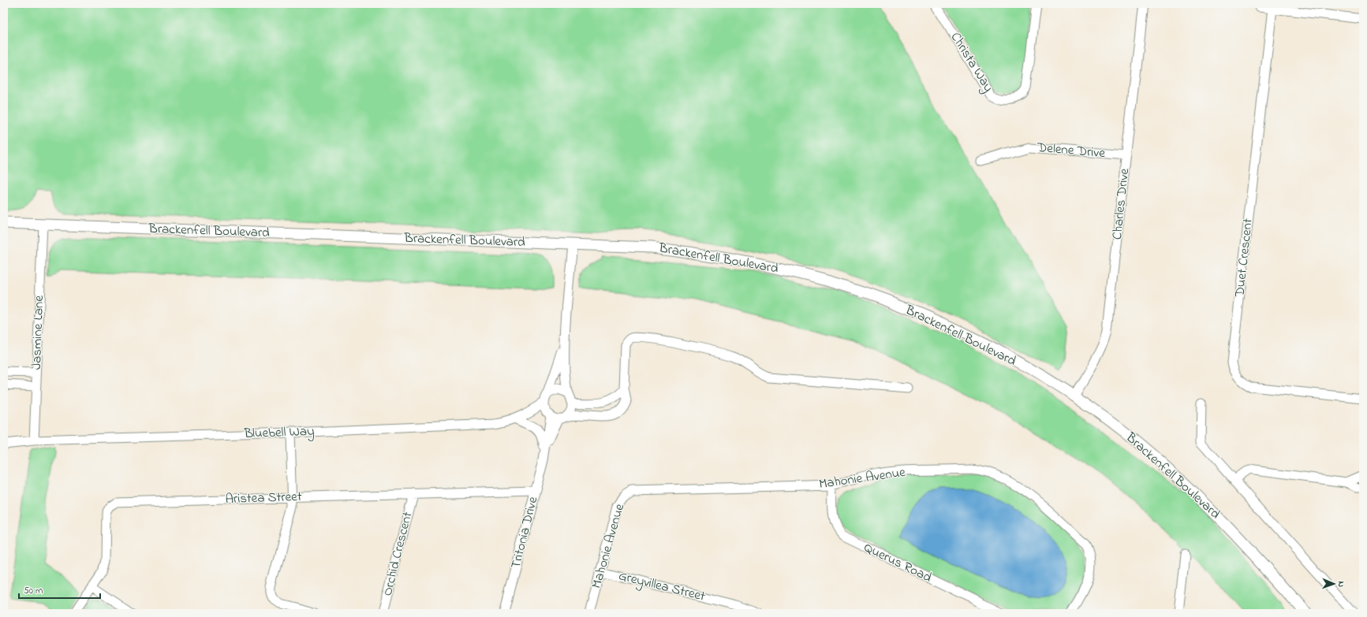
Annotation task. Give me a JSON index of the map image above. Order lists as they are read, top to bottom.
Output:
{
  "streets": {
    "street": [
      "Christa Way",
      "Delene Drive",
      "Charles Drive",
      "Brackenfell Boulevard",
      "Duet Crescent",
      "Jasmine Lane",
      "Bluebell Way",
      "Mahonie Avenue",
      "Aristea Street",
      "Tritonia Drive",
      "Orchid Crescent",
      "Querus Road",
      "Greyvillea Street"
    ]
  },
  "crossings": [
    ["Delene Drive", "Charles Drive"],
    ["Charles Drive", "Brackenfell Boulevard"],
    ["Brackenfell Boulevard", "Jasmine Lane"],
    ["Jasmine Lane", "Bluebell Way"],
    ["Mahonie Avenue", "Querus Road"],
    ["Mahonie Avenue", "Greyvillea Street"],
    ["Aristea Street", "Tritonia Drive"],
    ["Aristea Street", "Orchid Crescent"]
  ],
  "scale_bar": "50 m",
  "north": "right"
}
